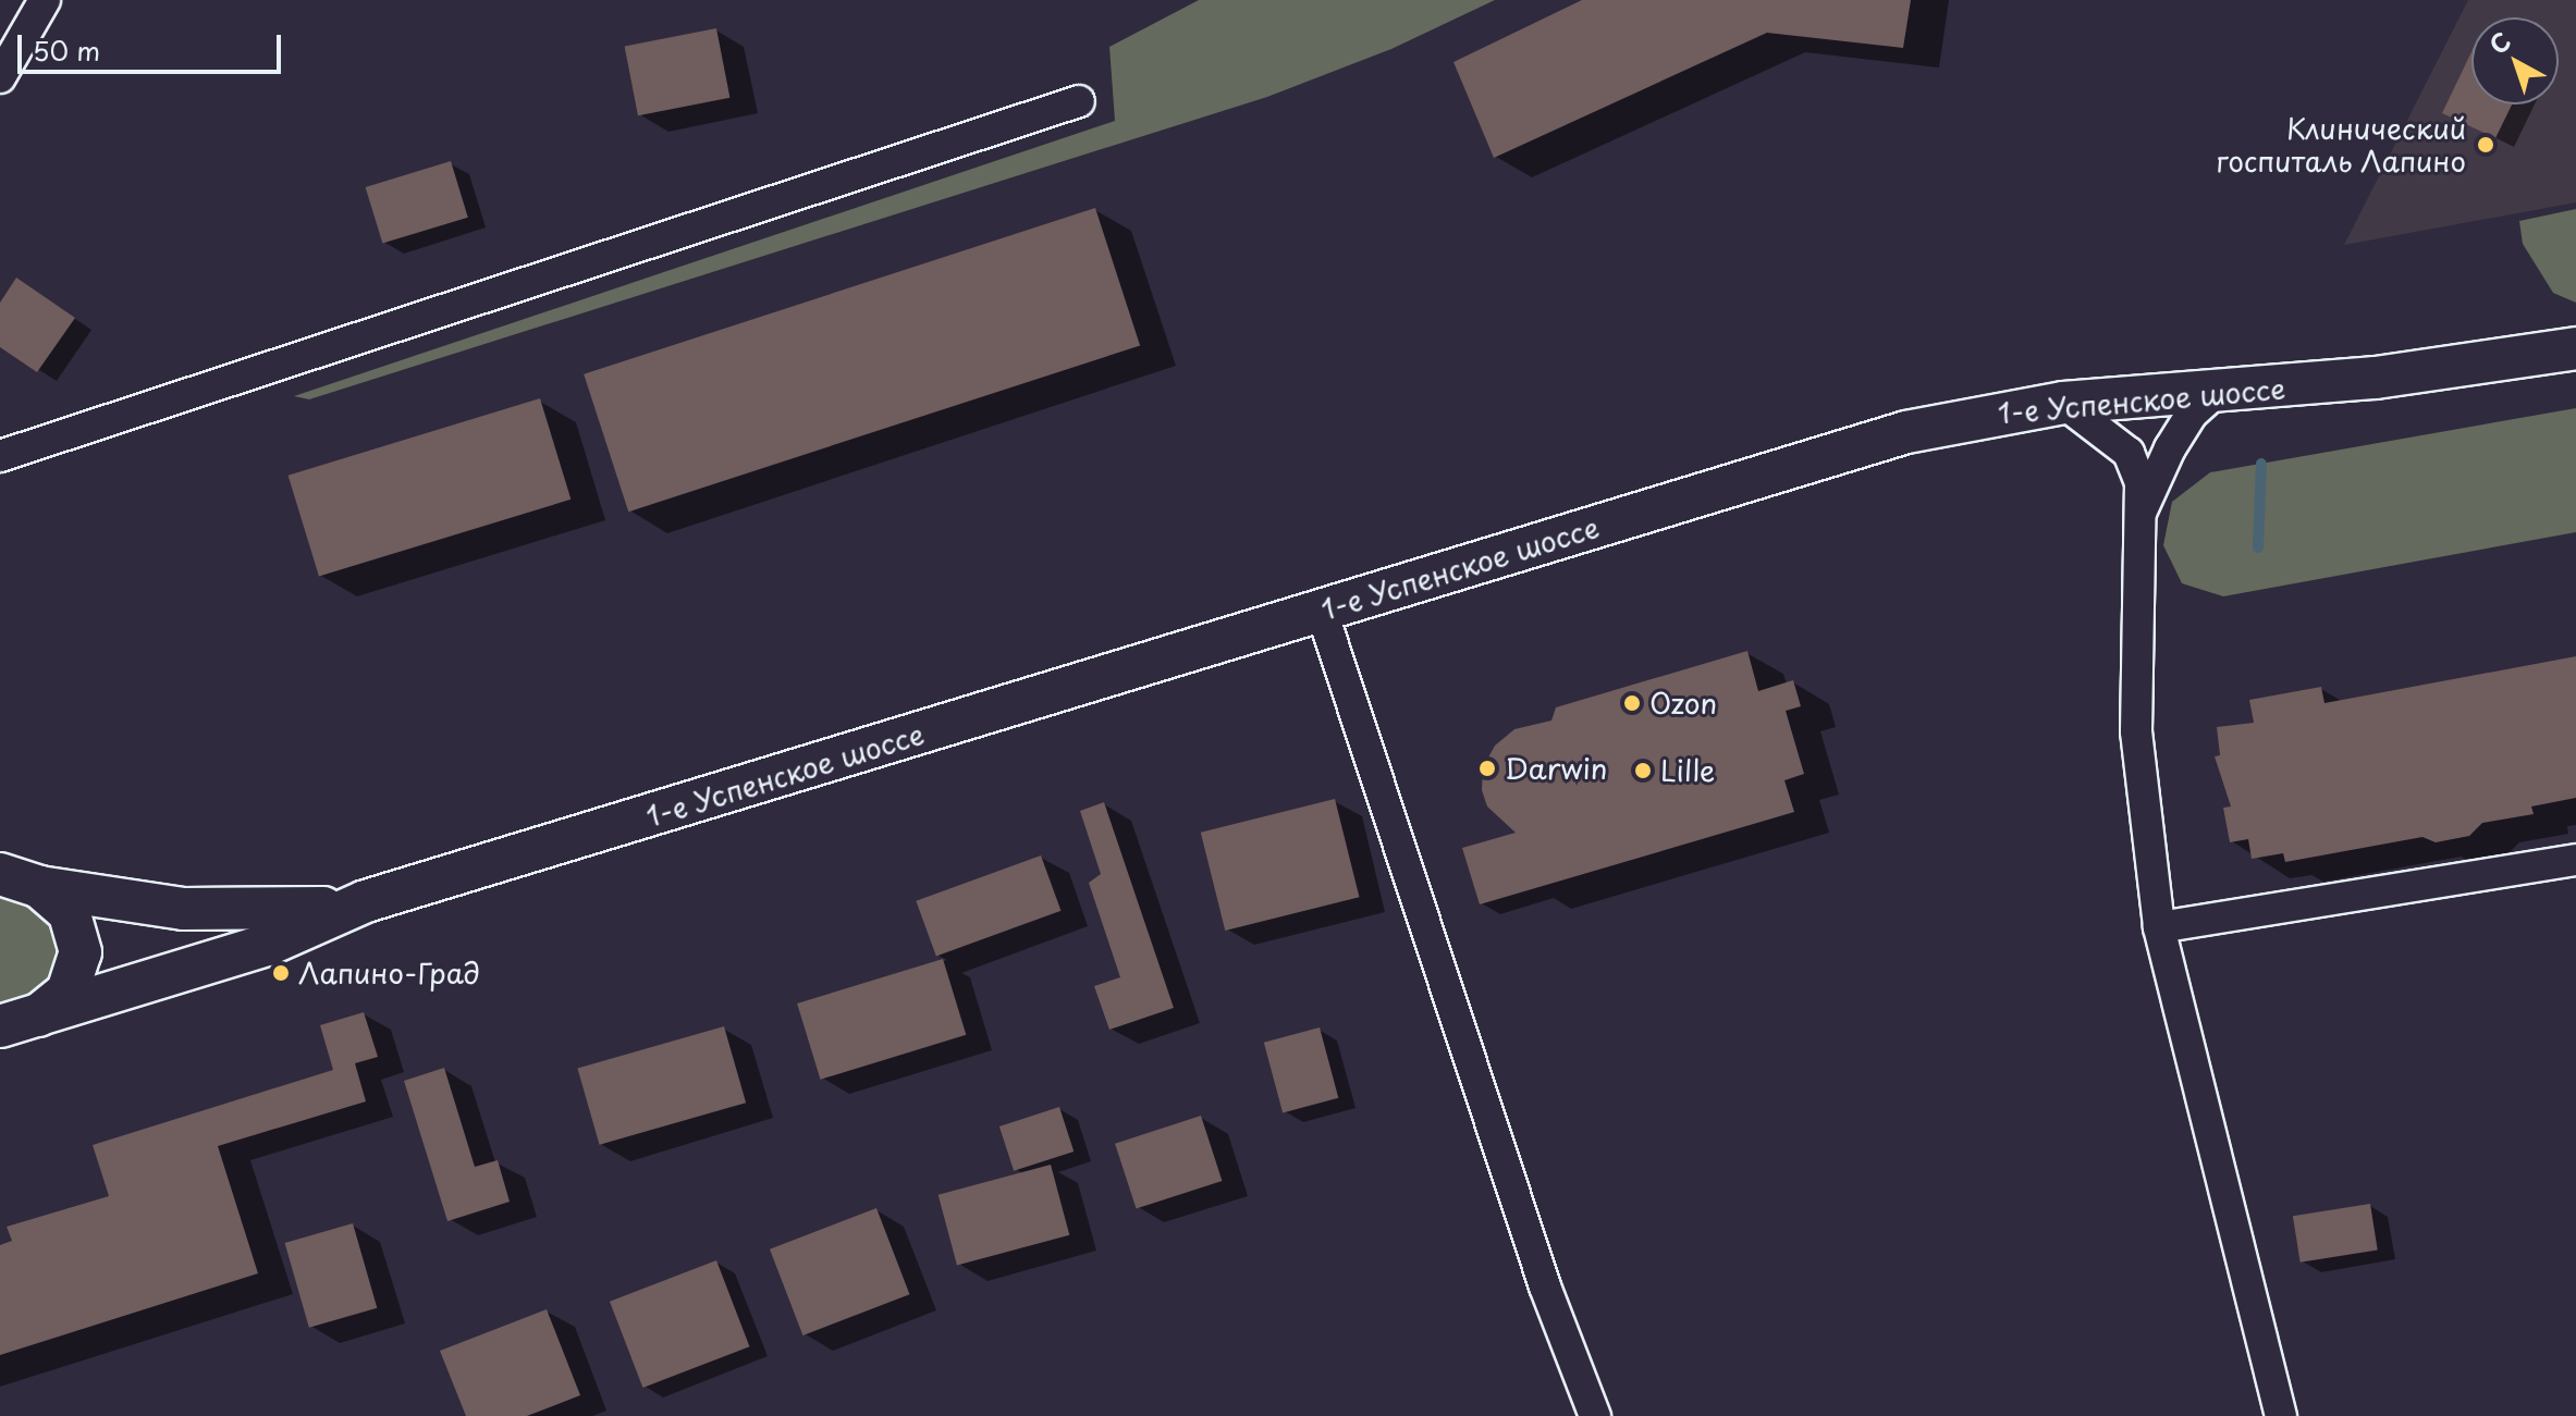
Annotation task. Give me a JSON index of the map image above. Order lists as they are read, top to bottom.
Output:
{
  "streets": {
    "main road": ["1-е Успенское шоссе"]
  },
  "places": [
    "Клинический госпиталь Лапино",
    "Ozon",
    "Darwin",
    "Lille",
    "Лапино-Град"
  ],
  "scale_bar": "50 m",
  "north": "top left"
}
